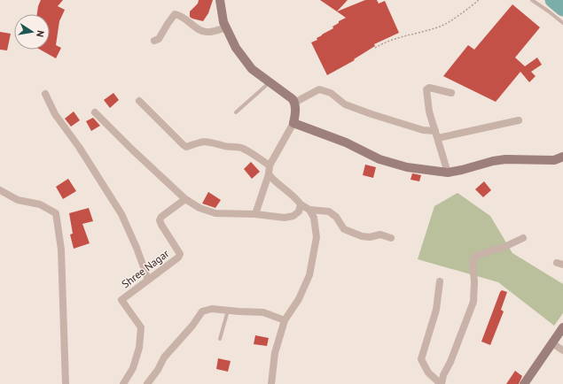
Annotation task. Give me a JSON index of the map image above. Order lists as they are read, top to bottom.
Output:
{
  "streets": {
    "street": ["Shree Nagar"]
  },
  "north": "right"
}
